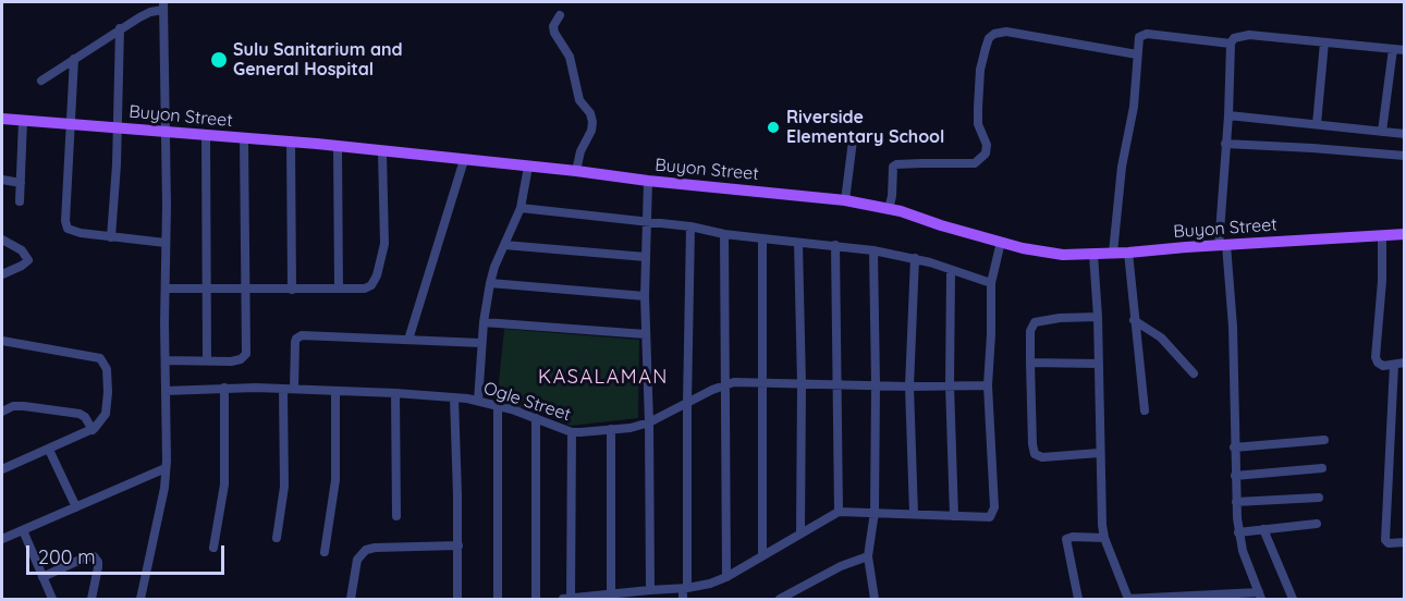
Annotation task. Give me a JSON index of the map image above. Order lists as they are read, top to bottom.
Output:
{
  "streets": {
    "main road": ["Buyon Street"],
    "street": ["Ogle Street"]
  },
  "districts": ["KASALAMAN"],
  "places": ["Sulu Sanitarium and General Hospital", "Riverside Elementary School"],
  "scale_bar": "200 m"
}
